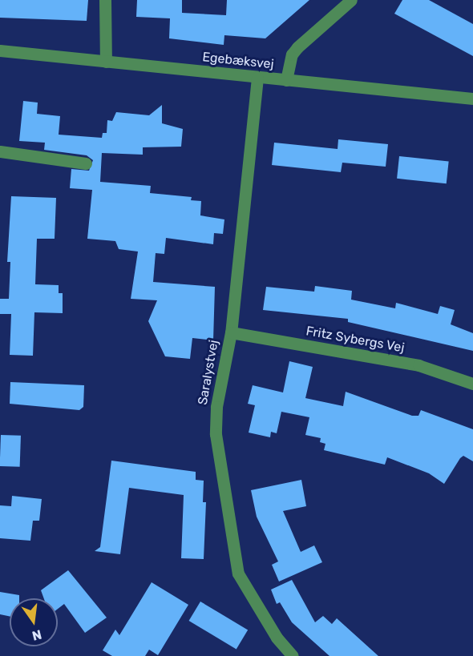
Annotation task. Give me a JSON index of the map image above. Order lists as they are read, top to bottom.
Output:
{
  "streets": {
    "street": ["Egebæksvej", "Fritz Sybergs Vej", "Saralystvej"]
  },
  "crossings": [
    ["Egebæksvej", "Saralystvej"],
    ["Fritz Sybergs Vej", "Saralystvej"]
  ],
  "north": "bottom"
}
